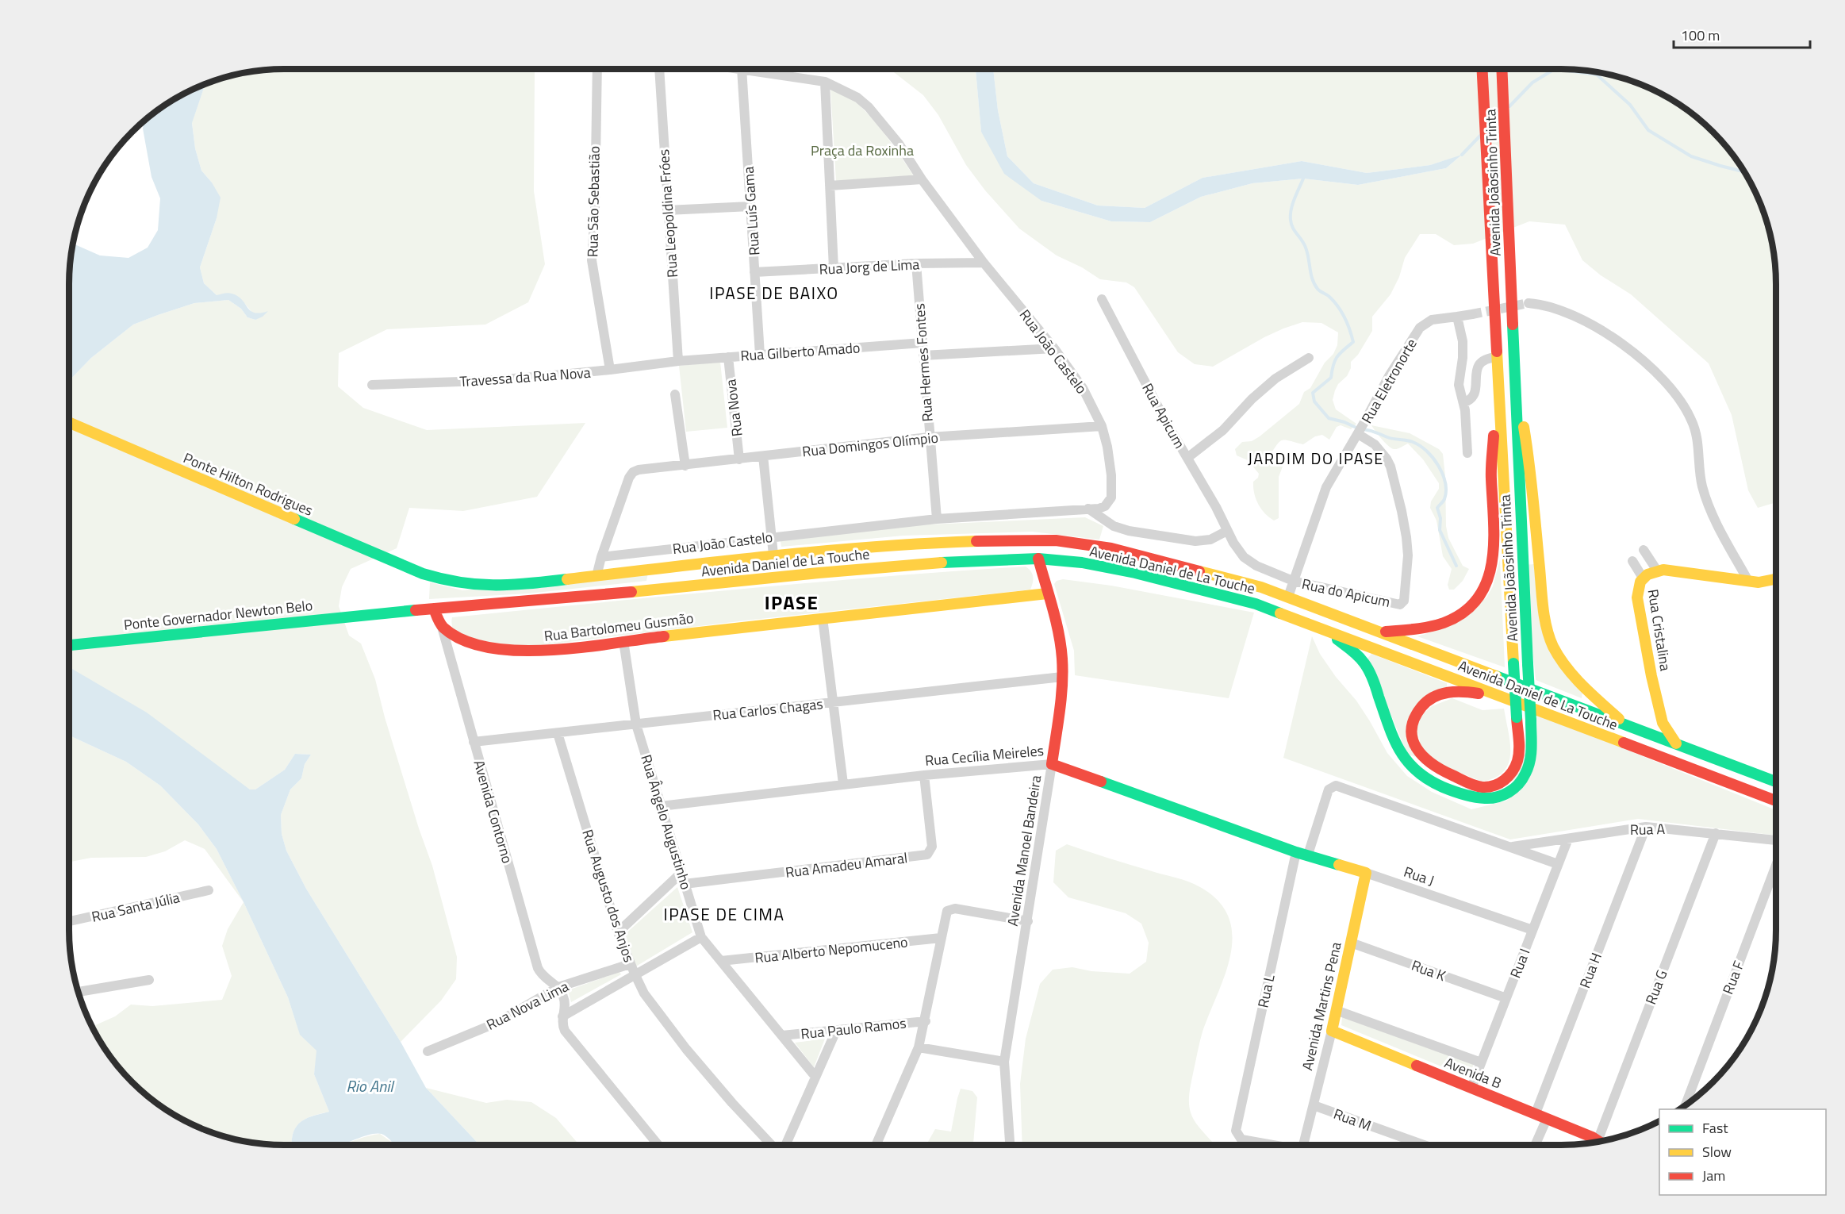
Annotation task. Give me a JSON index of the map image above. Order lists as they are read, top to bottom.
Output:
{
  "streets": {
    "main road": [
      "Avenida Joãosinho Trinta",
      "Ponte Hilton Rodrigues",
      "Avenida Daniel de La Touche",
      "Ponte Governador Newton Belo",
      "Rua Bartolomeu Gusmão",
      "Rua Cristalina",
      "Rua Cecília Meireles",
      "Avenida Manoel Bandeira",
      "Rua J",
      "Avenida Martins Pena",
      "Avenida B"
    ],
    "street": [
      "Rua São Sebastião",
      "Rua Luís Gama",
      "Rua Leopoldina Fróes",
      "Rua Jorg de Lima",
      "Rua Gilberto Amado",
      "Rua João Castelo",
      "Rua Hermes Fontes",
      "Travessa da Rua Nova",
      "Rua Eletronorte",
      "Rua Nova",
      "Rua Apicum",
      "Rua Domingos Olímpio",
      "Rua do Apicum",
      "Rua Carlos Chagas",
      "Avenida Contorno",
      "Rua Ângelo Augustinho",
      "Rua A",
      "Rua Amadeu Amaral",
      "Rua Augusto dos Anjos",
      "Rua Santa Júlia",
      "Rua Alberto Nepomuceno",
      "Rua I",
      "Rua K",
      "Rua H",
      "Rua F",
      "Rua G",
      "Rua L",
      "Rua Nova Lima",
      "Rua Paulo Ramos",
      "Rua M"
    ]
  },
  "crossings": [
    ["Avenida Joãosinho Trinta", "Avenida Daniel de La Touche"],
    ["Rua São Sebastião", "Travessa da Rua Nova"],
    ["Rua Luís Gama", "Rua Jorg de Lima"],
    ["Rua Luís Gama", "Rua Gilberto Amado"],
    ["Rua Leopoldina Fróes", "Rua Gilberto Amado"],
    ["Rua Leopoldina Fróes", "Travessa da Rua Nova"],
    ["Rua Jorg de Lima", "Rua João Castelo"],
    ["Rua Jorg de Lima", "Rua Hermes Fontes"],
    ["Rua Gilberto Amado", "Rua Hermes Fontes"],
    ["Rua Gilberto Amado", "Travessa da Rua Nova"],
    ["Rua Gilberto Amado", "Rua Nova"],
    ["Rua João Castelo", "Rua Hermes Fontes"],
    ["Rua João Castelo", "Rua Domingos Olímpio"],
    ["Rua Hermes Fontes", "Rua Domingos Olímpio"],
    ["Rua Eletronorte", "Rua Apicum"],
    ["Rua Eletronorte", "Avenida Daniel de La Touche"],
    ["Rua Eletronorte", "Rua do Apicum"],
    ["Rua Nova", "Rua Domingos Olímpio"],
    ["Rua Apicum", "Rua do Apicum"],
    ["Ponte Hilton Rodrigues", "Avenida Daniel de La Touche"],
    ["Avenida Daniel de La Touche", "Ponte Governador Newton Belo"],
    ["Avenida Daniel de La Touche", "Rua Cristalina"],
    ["Avenida Daniel de La Touche", "Avenida Manoel Bandeira"],
    ["Rua Bartolomeu Gusmão", "Avenida Contorno"],
    ["Rua Bartolomeu Gusmão", "Rua Ângelo Augustinho"],
    ["Rua Bartolomeu Gusmão", "Avenida Manoel Bandeira"],
    ["Rua Carlos Chagas", "Avenida Contorno"],
    ["Rua Carlos Chagas", "Rua Ângelo Augustinho"],
    ["Rua Carlos Chagas", "Avenida Manoel Bandeira"],
    ["Rua Carlos Chagas", "Rua Augusto dos Anjos"],
    ["Rua Cecília Meireles", "Rua Ângelo Augustinho"],
    ["Rua Cecília Meireles", "Avenida Manoel Bandeira"],
    ["Rua Cecília Meireles", "Rua Amadeu Amaral"],
    ["Rua Cecília Meireles", "Rua J"],
    ["Rua Cecília Meireles", "Rua L"],
    ["Avenida Contorno", "Rua Nova Lima"],
    ["Rua Ângelo Augustinho", "Rua Amadeu Amaral"],
    ["Rua Ângelo Augustinho", "Rua Alberto Nepomuceno"],
    ["Rua Ângelo Augustinho", "Rua Nova Lima"],
    ["Rua Ângelo Augustinho", "Rua Paulo Ramos"],
    ["Rua A", "Rua J"],
    ["Rua A", "Rua I"],
    ["Rua A", "Rua H"],
    ["Rua A", "Rua G"],
    ["Rua J", "Rua I"],
    ["Rua J", "Rua L"],
    ["Rua J", "Avenida Martins Pena"],
    ["Rua Augusto dos Anjos", "Rua Nova Lima"],
    ["Rua I", "Rua K"],
    ["Rua I", "Avenida B"],
    ["Rua K", "Avenida Martins Pena"],
    ["Rua H", "Avenida B"],
    ["Avenida Martins Pena", "Avenida B"],
    ["Avenida Martins Pena", "Rua M"]
  ],
  "districts": [
    "IPASE DE BAIXO",
    "JARDIM DO IPASE",
    "IPASE",
    "IPASE DE CIMA"
  ],
  "water": ["Rio Anil"],
  "parks": ["Praça da Roxinha"],
  "legend": ["Fast", "Slow", "Jam"],
  "scale_bar": "100 m"
}
